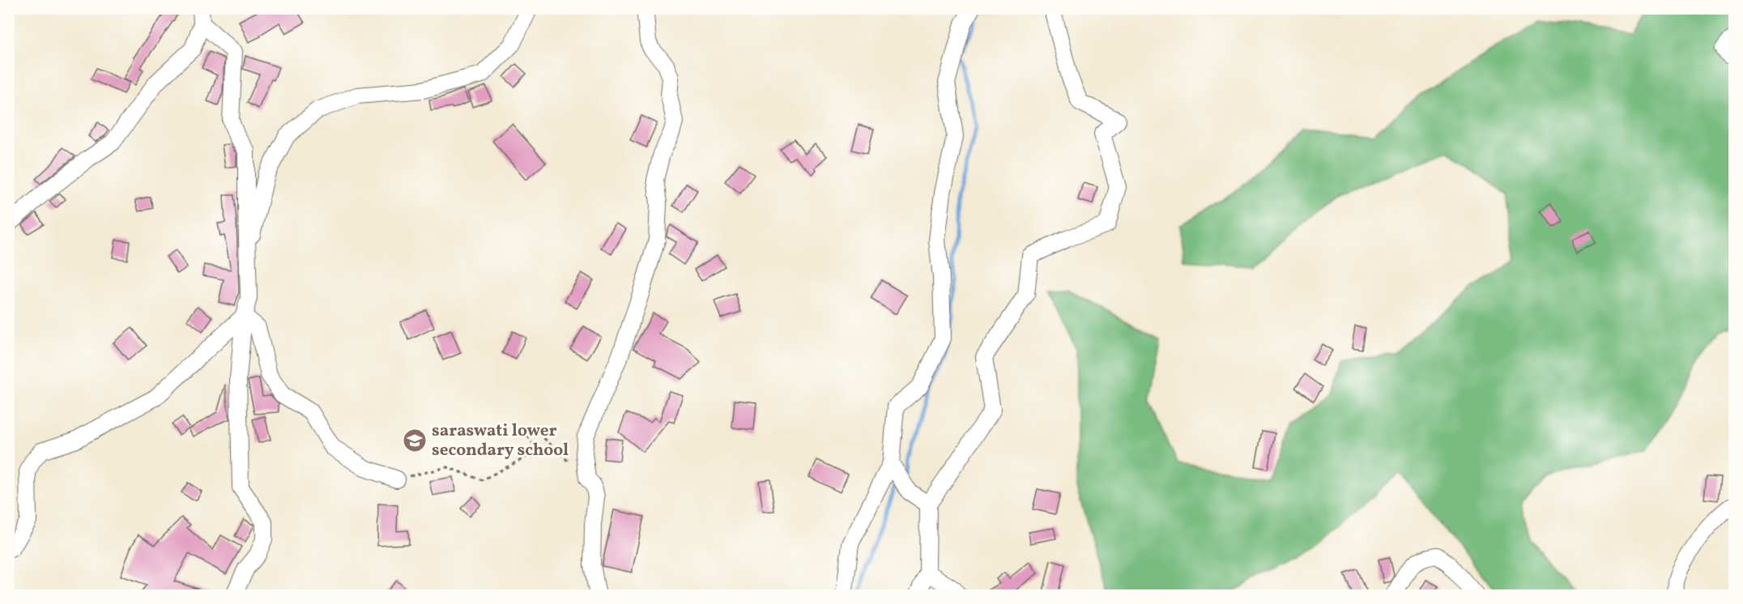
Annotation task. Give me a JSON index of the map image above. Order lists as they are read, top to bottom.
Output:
{
  "places": {
    "school or university": ["saraswati lower secondary school"]
  }
}
